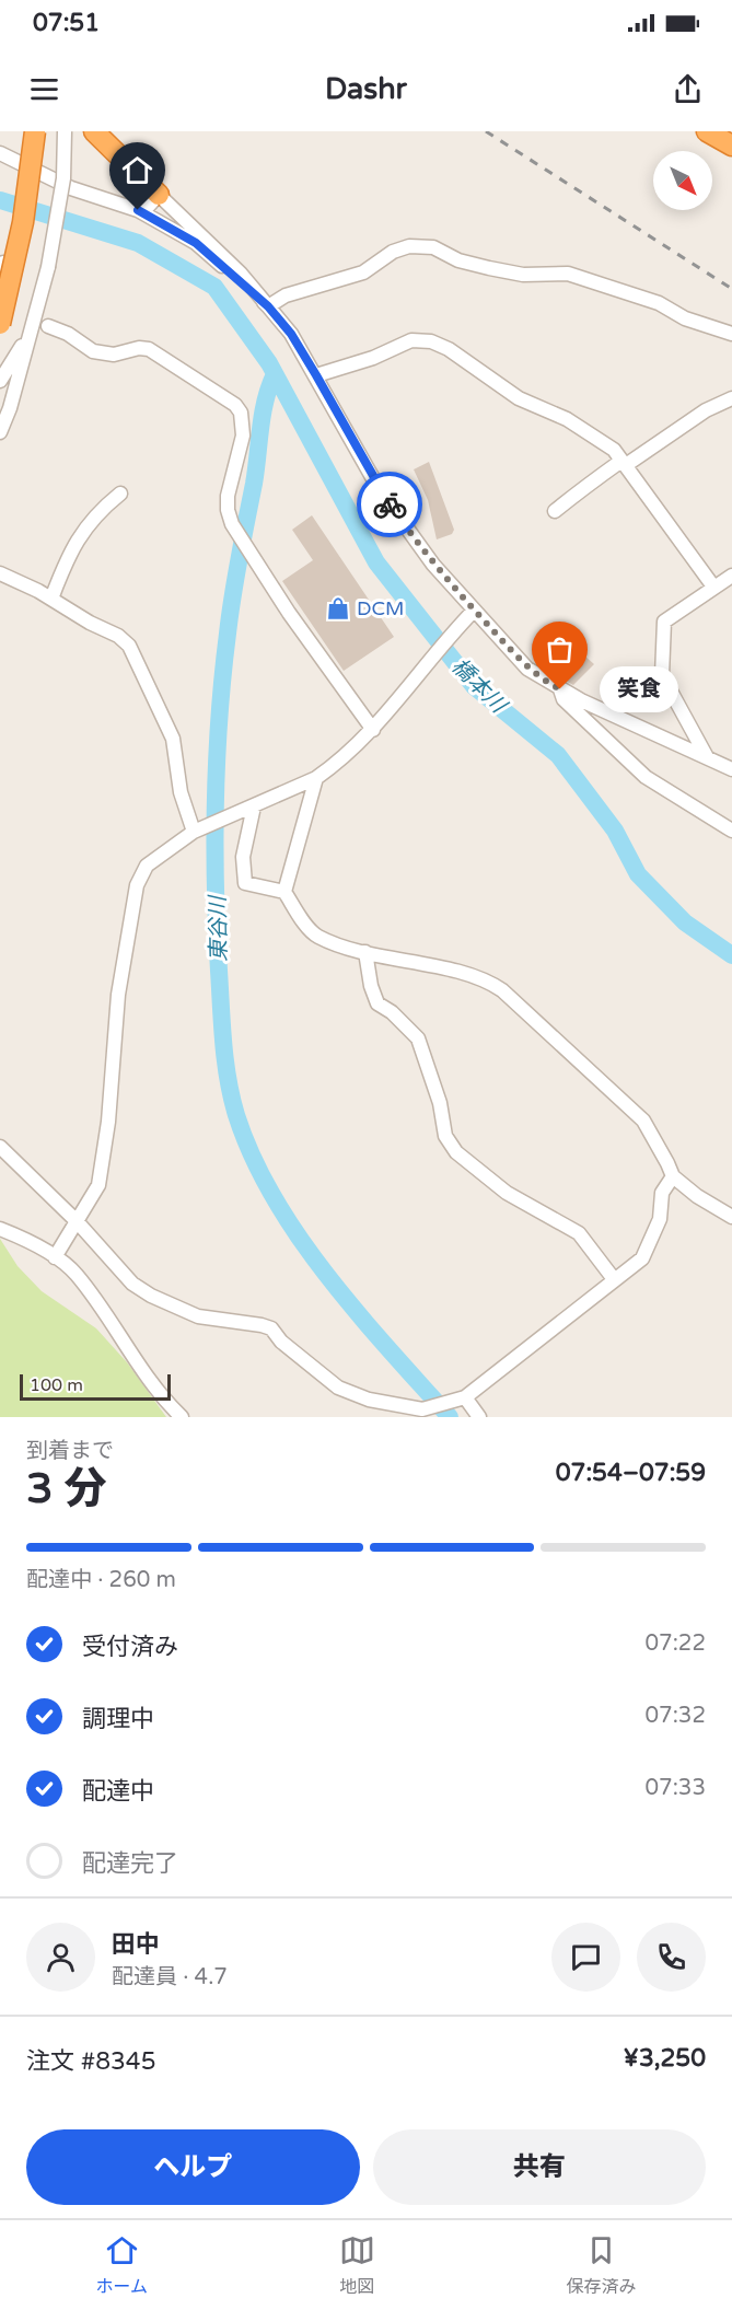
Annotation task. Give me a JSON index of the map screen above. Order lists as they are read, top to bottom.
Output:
{
  "water": ["橋本川", "東谷川"],
  "places": {
    "shop": ["DCM"],
    "other": ["笑食"]
  },
  "scale_bar": "100 m",
  "north": "bottom right",
  "page": {
    "status": "07:51",
    "header": "Dashr",
    "bubble": "笑食",
    "scale": "100 m",
    "heading": ["3 分", "到着まで", "07:54–07:59"],
    "panel": [
      "田中",
      "配達員 · 4.7",
      "注文 #8345",
      "¥3,250"
    ],
    "bar": "配達中 · 260 m",
    "list": [
      ["受付済み", "07:22"],
      ["調理中", "07:32"],
      ["配達中", "07:33"],
      "配達完了"
    ],
    "buttons": ["ヘルプ", "共有"],
    "tabs": ["ホーム", "地図", "保存済み"]
  }
}
